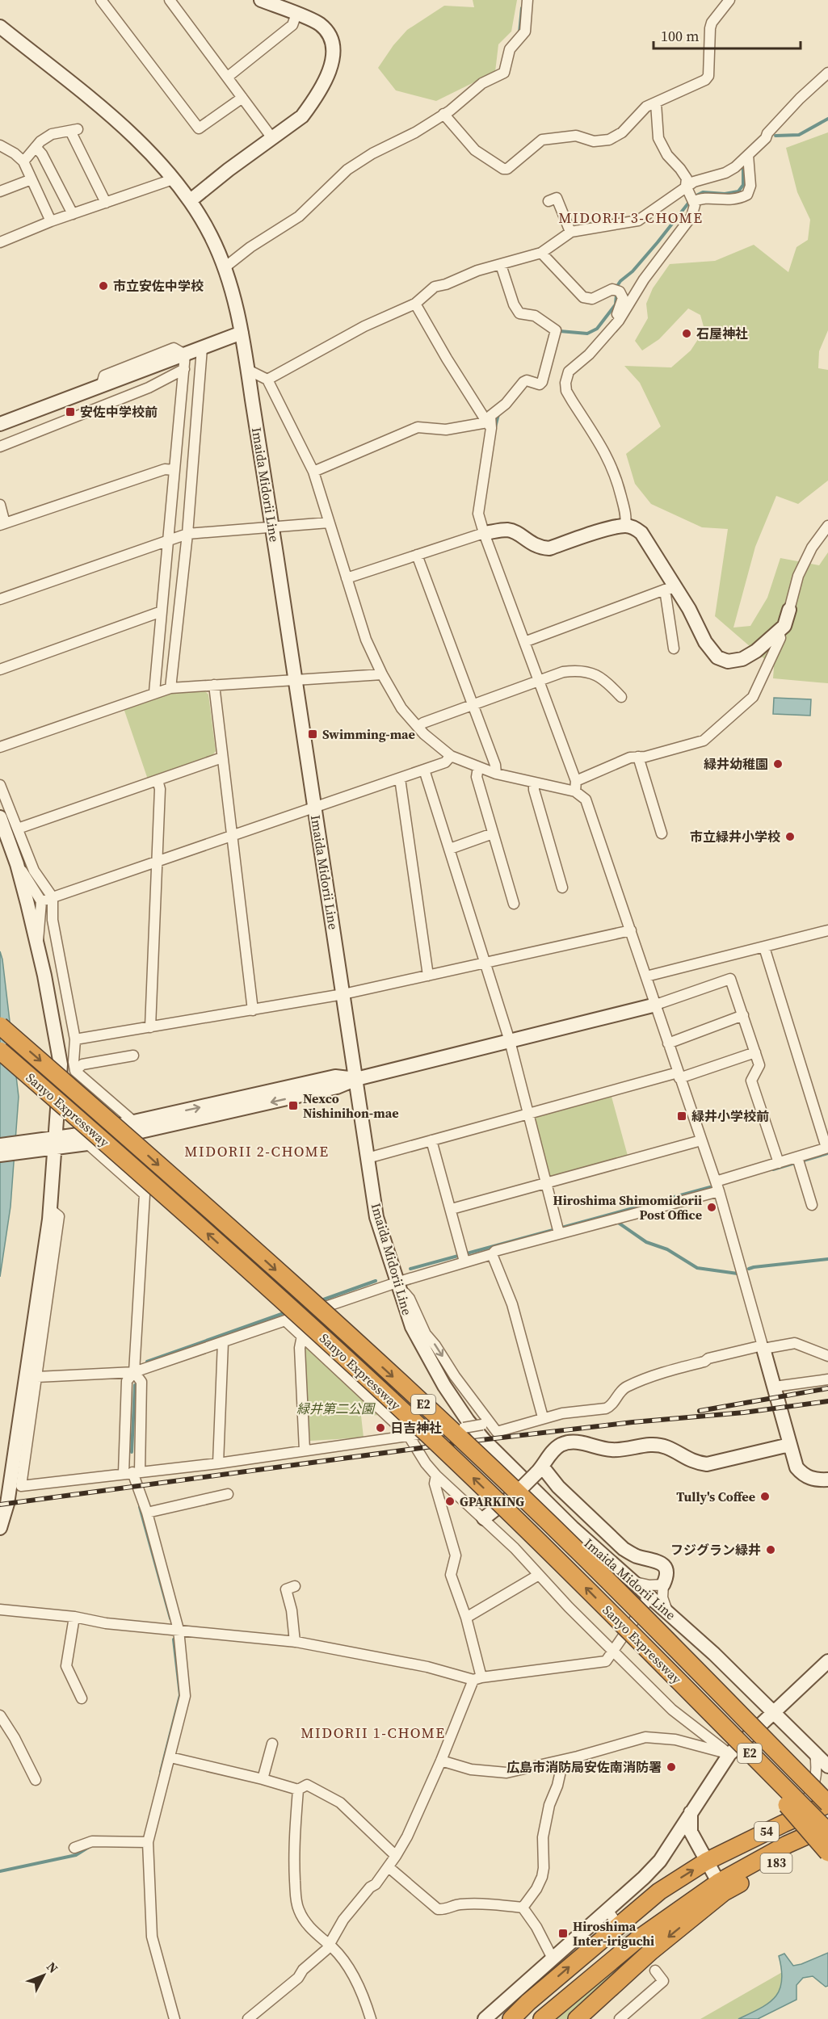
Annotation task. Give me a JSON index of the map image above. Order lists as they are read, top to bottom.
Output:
{
  "streets": {
    "highway": [
      "Sanyo Expressway",
      "E2",
      "54",
      "183"
    ],
    "street": ["Imaida Midorii Line"]
  },
  "crossings": [
    ["Sanyo Expressway", "54"],
    ["Sanyo Expressway", "183"],
    ["54", "183"]
  ],
  "districts": ["MIDORII 3-CHOME", "MIDORII 2-CHOME", "MIDORII 1-CHOME"],
  "parks": ["緑井第二公園"],
  "places": {
    "other": [
      "市立安佐中学校",
      "石屋神社",
      "緑井幼稚園",
      "市立緑井小学校",
      "Hiroshima Shimomidorii Post Office",
      "日吉神社",
      "Tully's Coffee",
      "GPARKING",
      "フジグラン緑井",
      "広島市消防局安佐南消防署"
    ],
    "transit": [
      "安佐中学校前",
      "Swimming-mae",
      "Nexco Nishinihon-mae",
      "緑井小学校前",
      "Hiroshima Inter-iriguchi"
    ]
  },
  "scale_bar": "100 m",
  "north": "top right"
}
